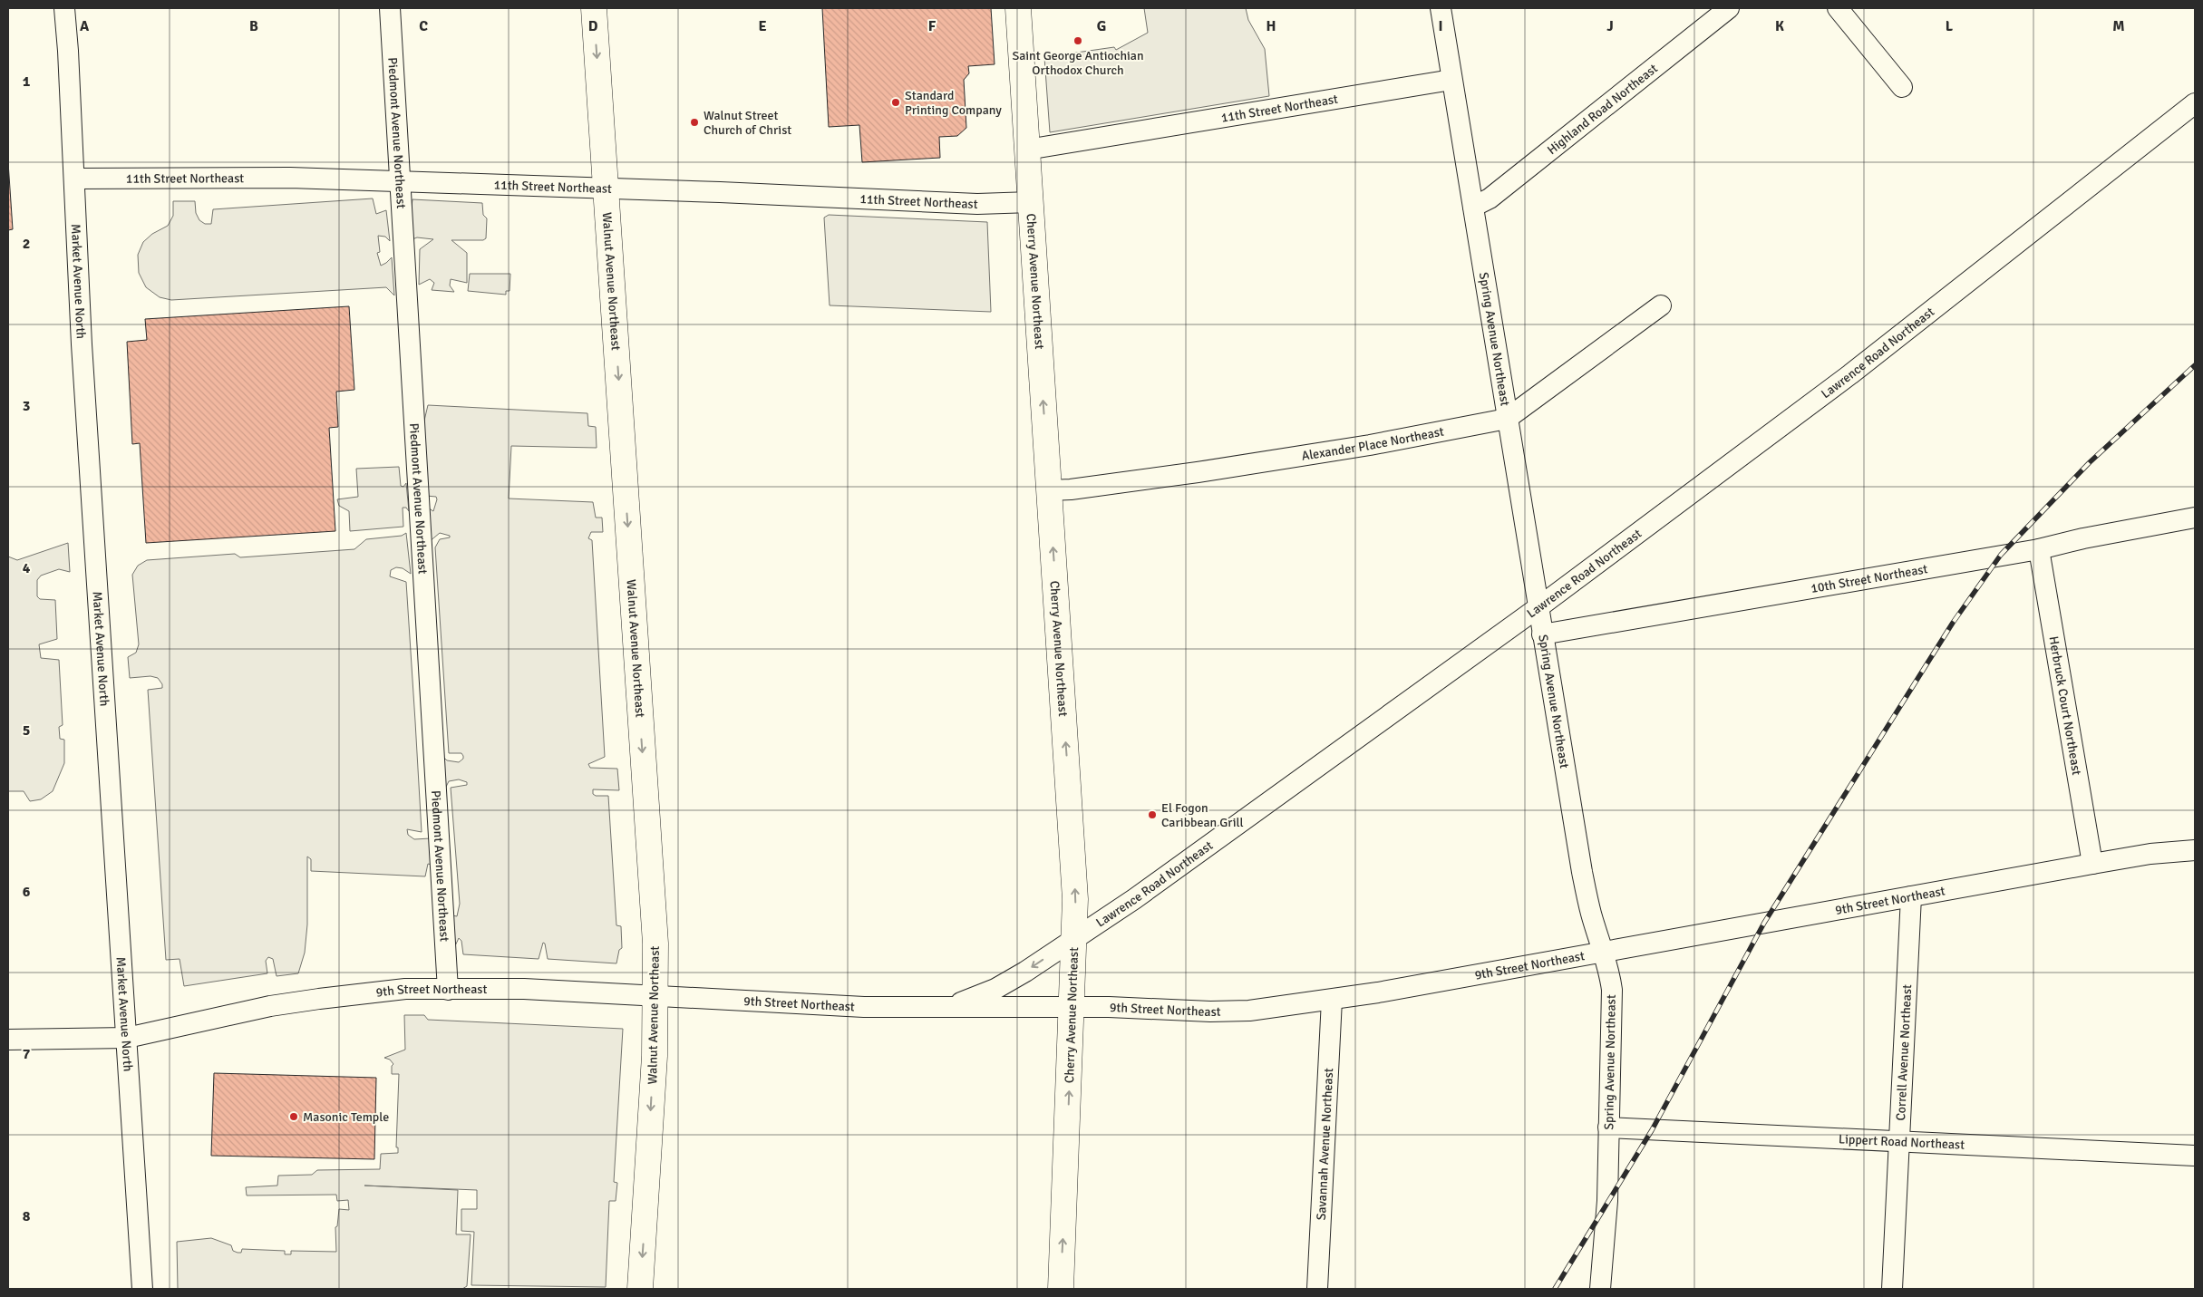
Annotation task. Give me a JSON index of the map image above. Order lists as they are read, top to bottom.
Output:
{
  "streets": {
    "main road": ["Walnut Avenue Northeast", "Cherry Avenue Northeast"],
    "street": [
      "11th Street Northeast",
      "Highland Road Northeast",
      "Piedmont Avenue Northeast",
      "Market Avenue North",
      "Spring Avenue Northeast",
      "Lawrence Road Northeast",
      "Alexander Place Northeast",
      "10th Street Northeast",
      "Herbruck Court Northeast",
      "9th Street Northeast",
      "Correll Avenue Northeast",
      "Lippert Road Northeast",
      "Savannah Avenue Northeast"
    ]
  },
  "crossings": [
    ["11th Street Northeast", "Piedmont Avenue Northeast"],
    ["11th Street Northeast", "Market Avenue North"],
    ["11th Street Northeast", "Walnut Avenue Northeast"],
    ["11th Street Northeast", "Cherry Avenue Northeast"],
    ["11th Street Northeast", "Spring Avenue Northeast"],
    ["Highland Road Northeast", "Spring Avenue Northeast"],
    ["Piedmont Avenue Northeast", "9th Street Northeast"],
    ["Market Avenue North", "9th Street Northeast"],
    ["Walnut Avenue Northeast", "9th Street Northeast"],
    ["Cherry Avenue Northeast", "Lawrence Road Northeast"],
    ["Cherry Avenue Northeast", "Alexander Place Northeast"],
    ["Cherry Avenue Northeast", "9th Street Northeast"],
    ["Spring Avenue Northeast", "Lawrence Road Northeast"],
    ["Spring Avenue Northeast", "Alexander Place Northeast"],
    ["Spring Avenue Northeast", "10th Street Northeast"],
    ["Spring Avenue Northeast", "9th Street Northeast"],
    ["Spring Avenue Northeast", "Lippert Road Northeast"],
    ["Lawrence Road Northeast", "9th Street Northeast"],
    ["10th Street Northeast", "Herbruck Court Northeast"],
    ["Herbruck Court Northeast", "9th Street Northeast"],
    ["9th Street Northeast", "Correll Avenue Northeast"],
    ["9th Street Northeast", "Savannah Avenue Northeast"],
    ["Correll Avenue Northeast", "Lippert Road Northeast"]
  ],
  "one_way": ["Walnut Avenue Northeast", "Cherry Avenue Northeast"],
  "places": [
    "Saint George Antiochian Orthodox Church",
    "Standard Printing Company",
    "Walnut Street Church of Christ",
    "El Fogon Caribbean Grill",
    "Masonic Temple"
  ],
  "grid": {
    "columns": [
      "A",
      "B",
      "C",
      "D",
      "E",
      "F",
      "G",
      "H",
      "I",
      "J",
      "K",
      "L",
      "M"
    ],
    "rows": [
      "1",
      "2",
      "3",
      "4",
      "5",
      "6",
      "7",
      "8"
    ]
  }
}
